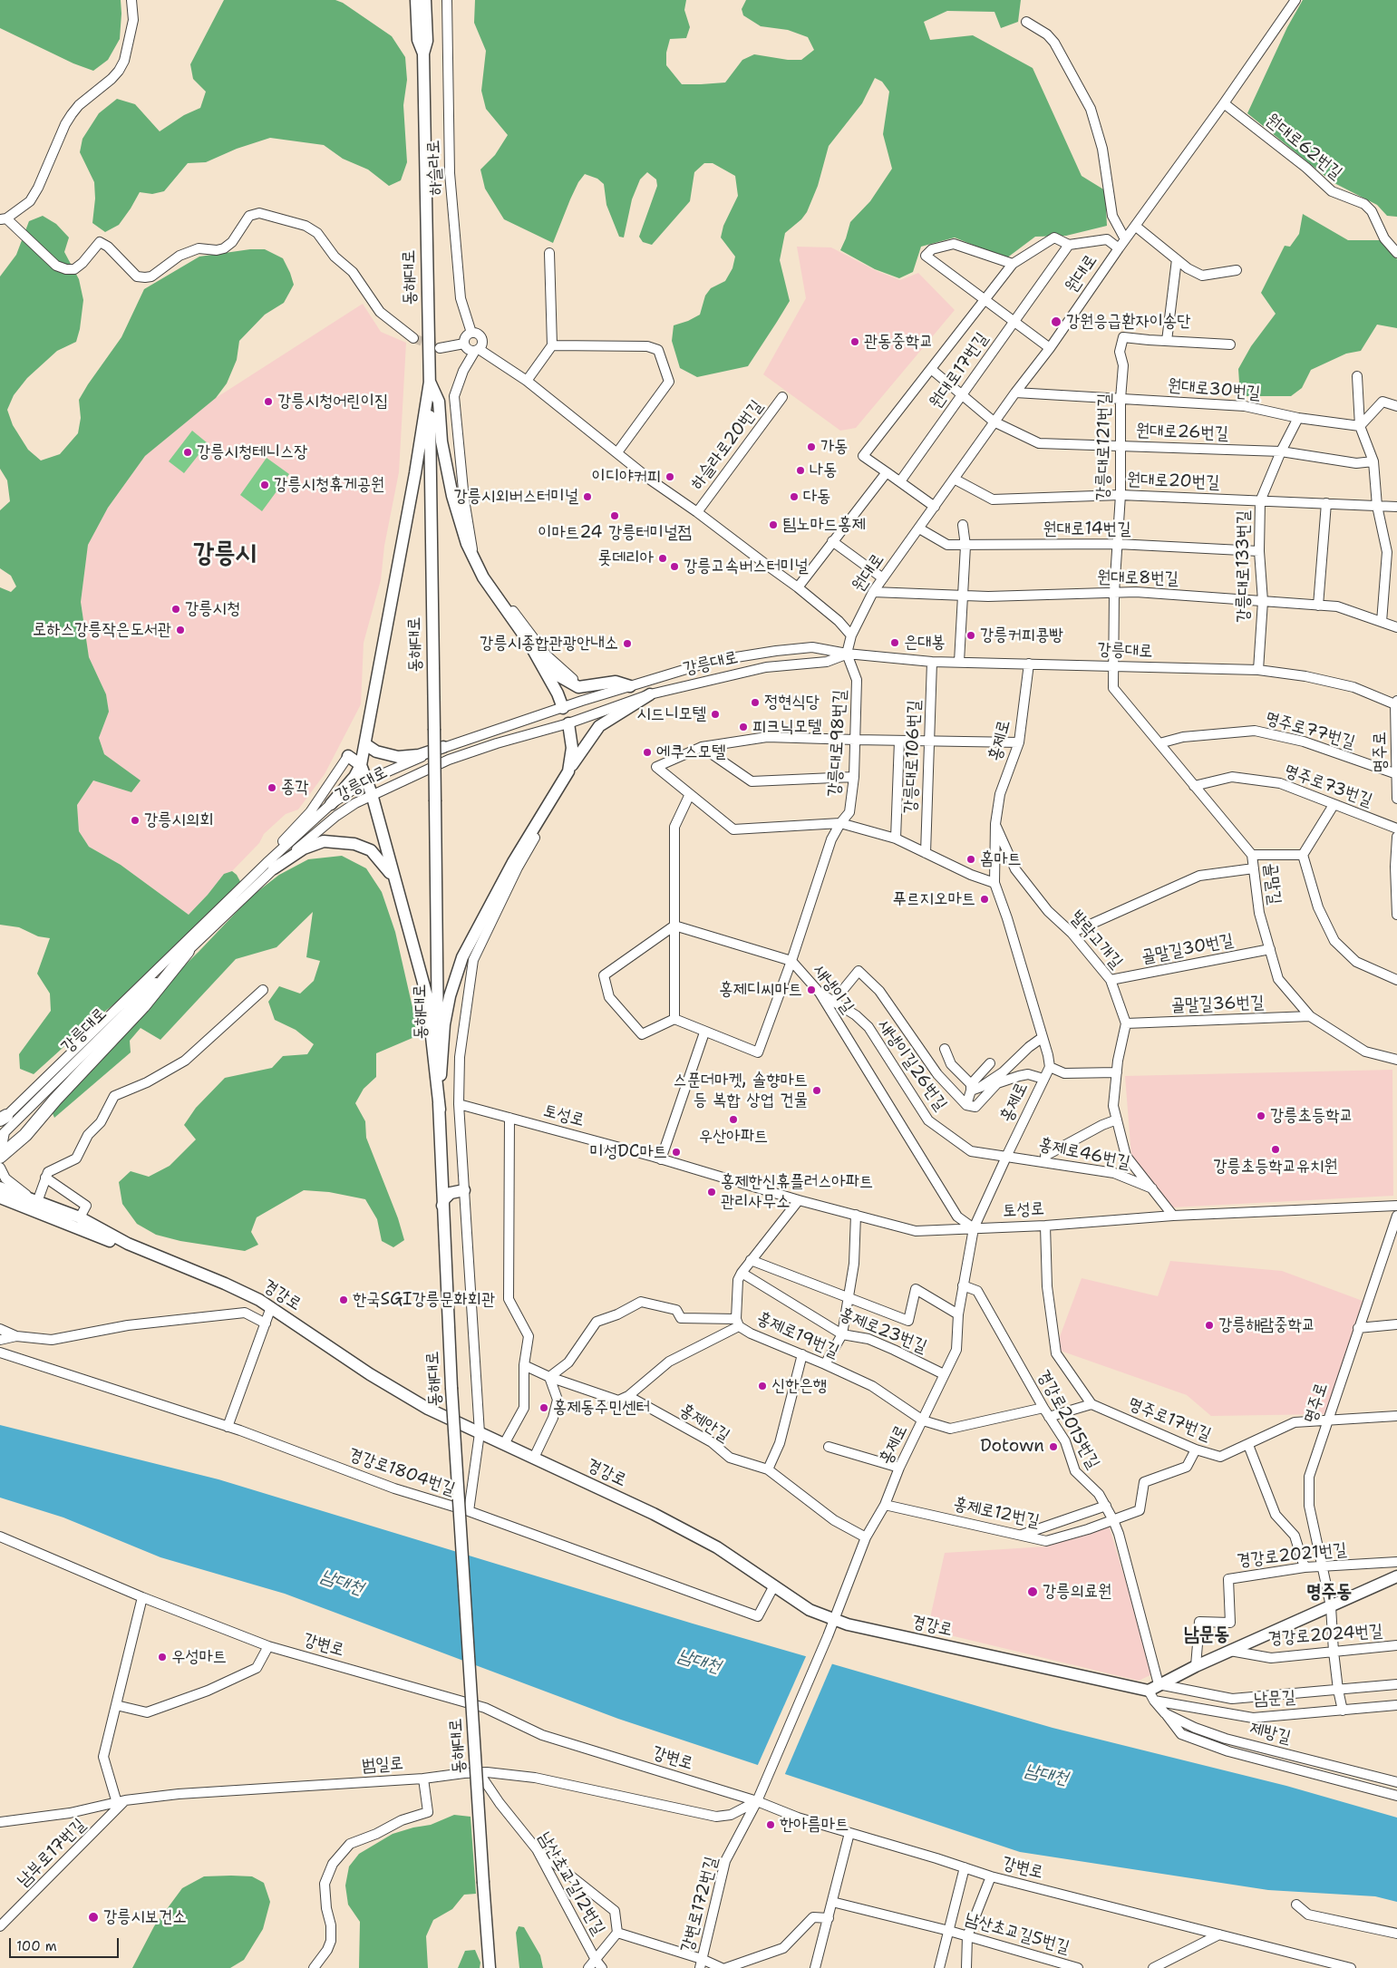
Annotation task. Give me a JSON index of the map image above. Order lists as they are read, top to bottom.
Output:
{
  "streets": {
    "main road": ["동해대로", "경강로"],
    "street": [
      "원대로62번길",
      "하슬라로",
      "원대로",
      "원대로17번길",
      "원대로30번길",
      "원대로26번길",
      "하슬라로20번길",
      "강릉대로121번길",
      "원대로20번길",
      "원대로14번길",
      "강릉대로133번길",
      "원대로8번길",
      "강릉대로",
      "명주로77번길",
      "홍제로",
      "강릉대로98번길",
      "명주로",
      "강릉대로106번길",
      "명주로73번길",
      "골말길",
      "발락고개길",
      "골말길30번길",
      "새냉이길",
      "골말길36번길",
      "새냉이길26번길",
      "토성로",
      "홍제로46번길",
      "홍제로23번길",
      "홍제로19번길",
      "경강로2015번길",
      "명주로17번길",
      "홍제안길",
      "경강로1804번길",
      "홍제로12번길",
      "경강로2021번길",
      "경강로2024번길",
      "강변로",
      "남문길",
      "제방길",
      "범일로",
      "남부로17번길",
      "남산초교길12번길",
      "강변로172번길",
      "남산초교길5번길"
    ]
  },
  "crossings": [
    ["원대로62번길", "원대로"],
    ["원대로", "원대로30번길"],
    ["원대로", "원대로26번길"],
    ["원대로", "원대로20번길"],
    ["원대로", "원대로14번길"],
    ["원대로", "원대로8번길"],
    ["원대로", "강릉대로"],
    ["원대로", "강릉대로98번길"],
    ["원대로17번길", "원대로26번길"],
    ["원대로30번길", "강릉대로121번길"],
    ["원대로30번길", "강릉대로133번길"],
    ["원대로26번길", "강릉대로121번길"],
    ["원대로26번길", "강릉대로133번길"],
    ["강릉대로121번길", "원대로20번길"],
    ["강릉대로121번길", "원대로14번길"],
    ["강릉대로121번길", "원대로8번길"],
    ["강릉대로121번길", "강릉대로"],
    ["강릉대로121번길", "골말길"],
    ["원대로20번길", "강릉대로133번길"],
    ["원대로14번길", "강릉대로133번길"],
    ["강릉대로133번길", "원대로8번길"],
    ["강릉대로133번길", "강릉대로"],
    ["강릉대로", "홍제로"],
    ["강릉대로", "강릉대로98번길"],
    ["강릉대로", "명주로"],
    ["강릉대로", "강릉대로106번길"],
    ["강릉대로", "골말길"],
    ["명주로77번길", "명주로"],
    ["명주로77번길", "골말길"],
    ["홍제로", "발락고개길"],
    ["홍제로", "새냉이길"],
    ["홍제로", "새냉이길26번길"],
    ["홍제로", "토성로"],
    ["홍제로", "홍제로46번길"],
    ["홍제로", "경강로"],
    ["홍제로", "홍제로23번길"],
    ["홍제로", "홍제로19번길"],
    ["홍제로", "경강로2015번길"],
    ["홍제로", "홍제로12번길"],
    ["홍제로", "강변로"],
    ["홍제로", "범일로"],
    ["홍제로", "강변로172번길"],
    ["강릉대로98번길", "새냉이길"],
    ["명주로", "명주로17번길"],
    ["명주로", "경강로2021번길"],
    ["명주로", "경강로2024번길"],
    ["명주로", "남문길"],
    ["명주로73번길", "골말길"],
    ["골말길", "골말길30번길"],
    ["골말길", "골말길36번길"],
    ["발락고개길", "골말길30번길"],
    ["발락고개길", "골말길36번길"],
    ["발락고개길", "토성로"],
    ["발락고개길", "홍제로46번길"],
    ["새냉이길", "새냉이길26번길"],
    ["새냉이길", "토성로"],
    ["새냉이길26번길", "홍제로46번길"],
    ["토성로", "홍제로19번길"],
    ["경강로", "경강로2015번길"],
    ["경강로", "경강로1804번길"],
    ["경강로", "제방길"],
    ["홍제로23번길", "홍제로19번길"],
    ["홍제로19번길", "경강로2015번길"],
    ["경강로2015번길", "홍제로12번길"],
    ["경강로2015번길", "제방길"],
    ["명주로17번길", "홍제로12번길"],
    ["강변로", "범일로"],
    ["강변로", "강변로172번길"],
    ["남문길", "제방길"],
    ["범일로", "남부로17번길"],
    ["범일로", "남산초교길12번길"],
    ["범일로", "강변로172번길"]
  ],
  "districts": ["강릉시", "명주동", "남문동"],
  "water": ["남대천"],
  "places": [
    "강원응급환자이송단",
    "관동중학교",
    "강릉시청어린이집",
    "가동",
    "강릉시청테니스장",
    "나동",
    "이디야커피",
    "강릉시청휴게공원",
    "강릉시외버스터미널",
    "다동",
    "이마트24 강릉터미널점",
    "팀노마드홍제",
    "롯데리아",
    "강릉고속버스터미널",
    "강릉시청",
    "로하스강릉작은도서관",
    "강릉커피콩빵",
    "은대봉",
    "강릉시종합관광안내소",
    "정현식당",
    "시드니모텔",
    "피크닉모텔",
    "에쿠스모텔",
    "종각",
    "강릉시의회",
    "홈마트",
    "푸르지오마트",
    "홍제디씨마트",
    "스푼더마켓, 솔향마트 등 복합 상업 건물",
    "강릉초등학교",
    "우산아파트",
    "강릉초등학교유치원",
    "미성DC마트",
    "홍제한신휴플러스아파트 관리사무소",
    "한국SGI강릉문화회관",
    "강릉해람중학교",
    "신한은행",
    "홍제동주민센터",
    "Dotown",
    "강릉의료원",
    "우성마트",
    "한아름마트",
    "강릉시보건소"
  ],
  "scale_bar": "100 m"
}
